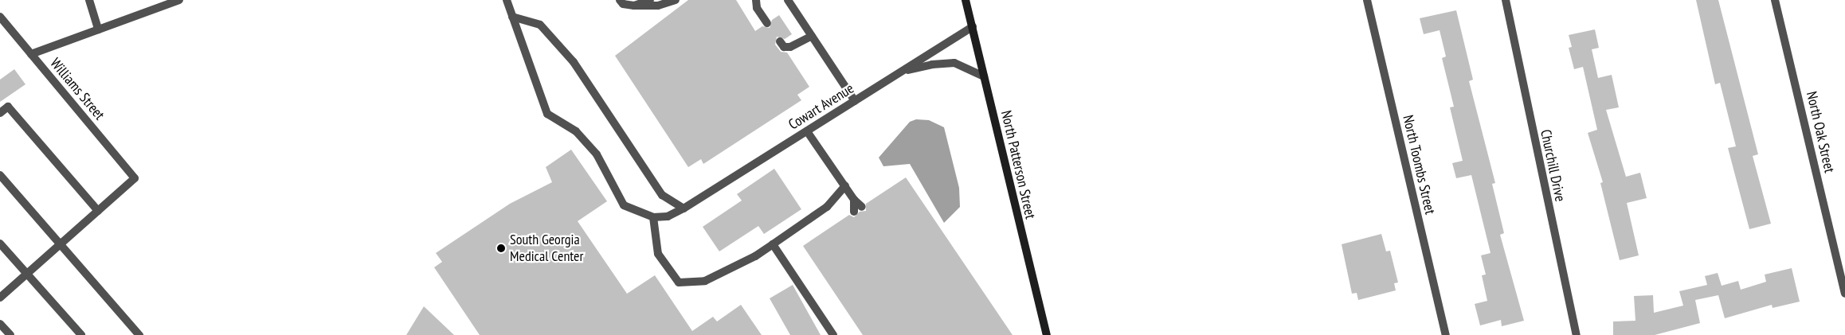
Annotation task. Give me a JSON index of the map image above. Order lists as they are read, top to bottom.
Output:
{
  "streets": {
    "main road": ["North Patterson Street"],
    "street": [
      "Williams Street",
      "Cowart Avenue",
      "North Oak Street",
      "North Toombs Street",
      "Churchill Drive"
    ]
  },
  "crossings": [
    ["Cowart Avenue", "North Patterson Street"]
  ],
  "places": ["South Georgia Medical Center"]
}
